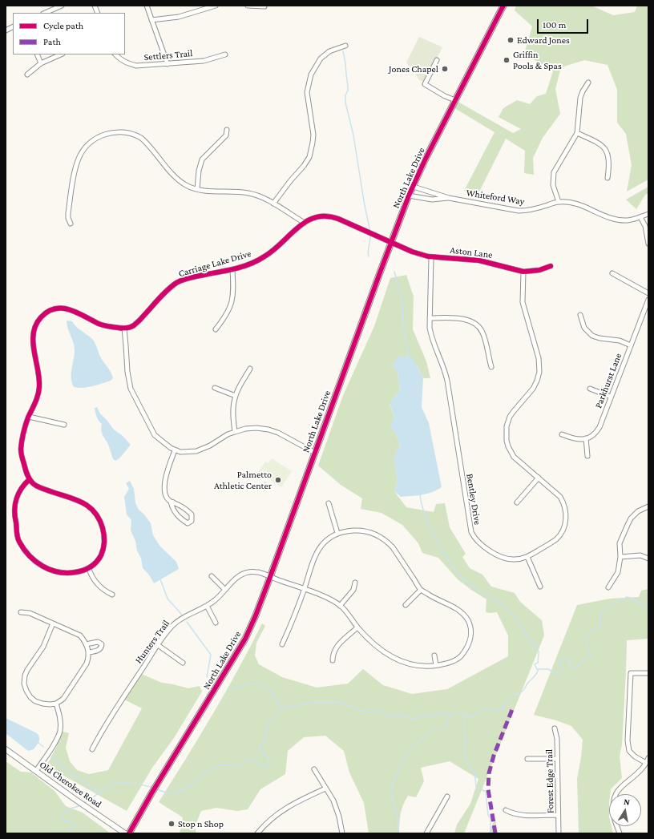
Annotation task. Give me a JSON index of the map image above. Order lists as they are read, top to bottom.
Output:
{
  "streets": {
    "main road": ["North Lake Drive"],
    "street": [
      "Settlers Trail",
      "Whiteford Way",
      "Aston Lane",
      "Carriage Lake Drive",
      "Parkhurst Lane",
      "Bentley Drive",
      "Hunters Trail",
      "Forest Edge Trail",
      "Old Cherokee Road"
    ]
  },
  "crossings": [
    ["North Lake Drive", "Whiteford Way"],
    ["North Lake Drive", "Aston Lane"],
    ["North Lake Drive", "Carriage Lake Drive"],
    ["North Lake Drive", "Hunters Trail"],
    ["Aston Lane", "Carriage Lake Drive"],
    ["Aston Lane", "Bentley Drive"]
  ],
  "places": [
    "Edward Jones",
    "Griffin Pools & Spas",
    "Jones Chapel",
    "Palmetto Athletic Center",
    "Stop n Shop"
  ],
  "legend": ["Cycle path", "Path"],
  "scale_bar": "100 m",
  "north": "top"
}
